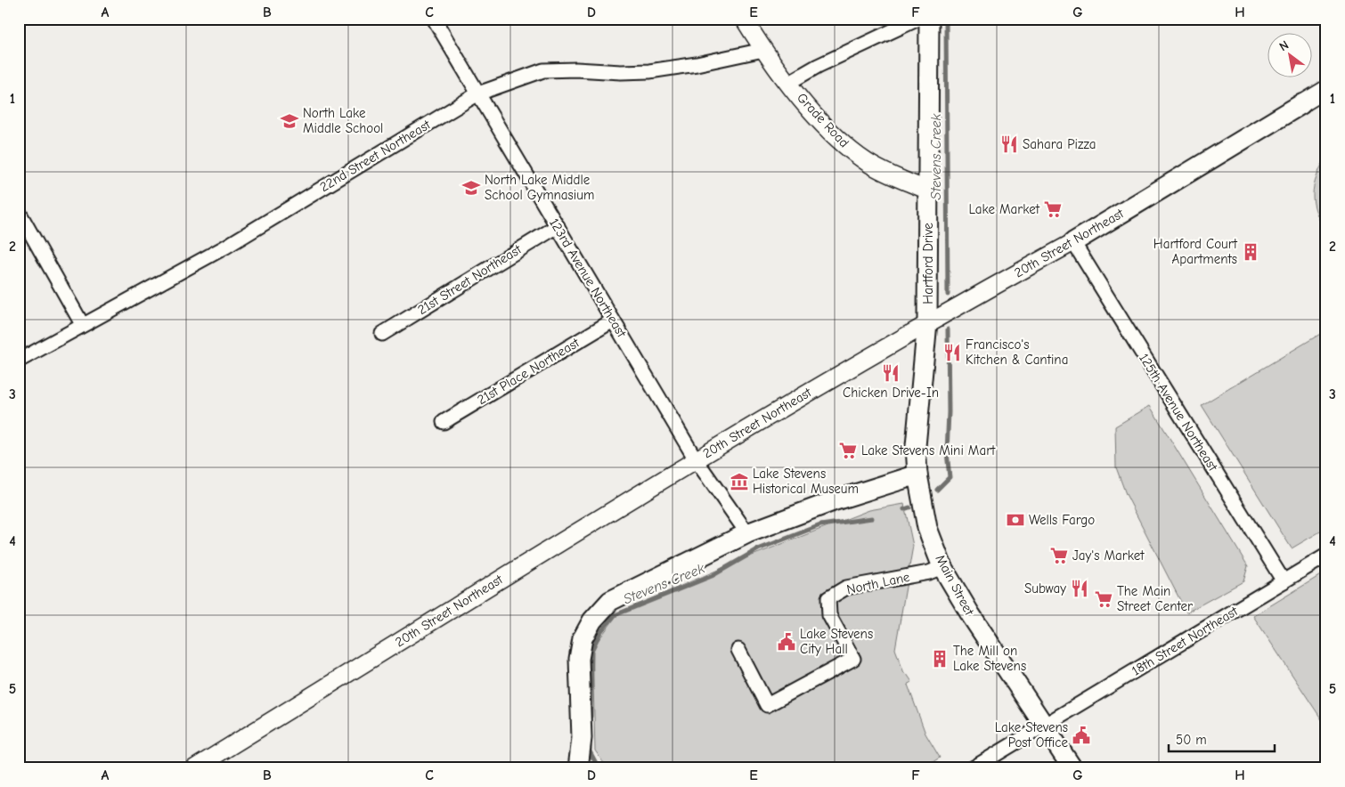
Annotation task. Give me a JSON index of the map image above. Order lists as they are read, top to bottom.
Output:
{
  "streets": {
    "main road": ["20th Street Northeast", "Hartford Drive", "Main Street"],
    "street": [
      "Grade Road",
      "22nd Street Northeast",
      "123rd Avenue Northeast",
      "21st Street Northeast",
      "21st Place Northeast",
      "125th Avenue Northeast",
      "North Lane",
      "18th Street Northeast"
    ]
  },
  "crossings": [
    ["Grade Road", "22nd Street Northeast"],
    ["Grade Road", "Hartford Drive"],
    ["22nd Street Northeast", "123rd Avenue Northeast"],
    ["20th Street Northeast", "Hartford Drive"],
    ["20th Street Northeast", "123rd Avenue Northeast"],
    ["20th Street Northeast", "125th Avenue Northeast"],
    ["20th Street Northeast", "Main Street"],
    ["Hartford Drive", "Main Street"],
    ["123rd Avenue Northeast", "21st Street Northeast"],
    ["123rd Avenue Northeast", "21st Place Northeast"],
    ["125th Avenue Northeast", "18th Street Northeast"],
    ["North Lane", "Main Street"],
    ["Main Street", "18th Street Northeast"]
  ],
  "water": ["Stevens Creek"],
  "places": {
    "school or university": ["North Lake Middle School", "North Lake Middle School Gymnasium"],
    "restaurant": [
      "Sahara Pizza",
      "Francisco's Kitchen & Cantina",
      "Chicken Drive-In",
      "Subway"
    ],
    "supermarket": [
      "Lake Market",
      "Lake Stevens Mini Mart",
      "Jay's Market",
      "The Main Street Center"
    ],
    "building": ["Hartford Court Apartments", "The Mill on Lake Stevens"],
    "museum": ["Lake Stevens Historical Museum"],
    "bank": ["Wells Fargo"],
    "public building": ["Lake Stevens City Hall", "Lake Stevens Post Office"]
  },
  "scale_bar": "50 m",
  "north": "top left",
  "grid": {
    "columns": [
      "A",
      "B",
      "C",
      "D",
      "E",
      "F",
      "G",
      "H"
    ],
    "rows": [
      "1",
      "2",
      "3",
      "4",
      "5"
    ]
  }
}
